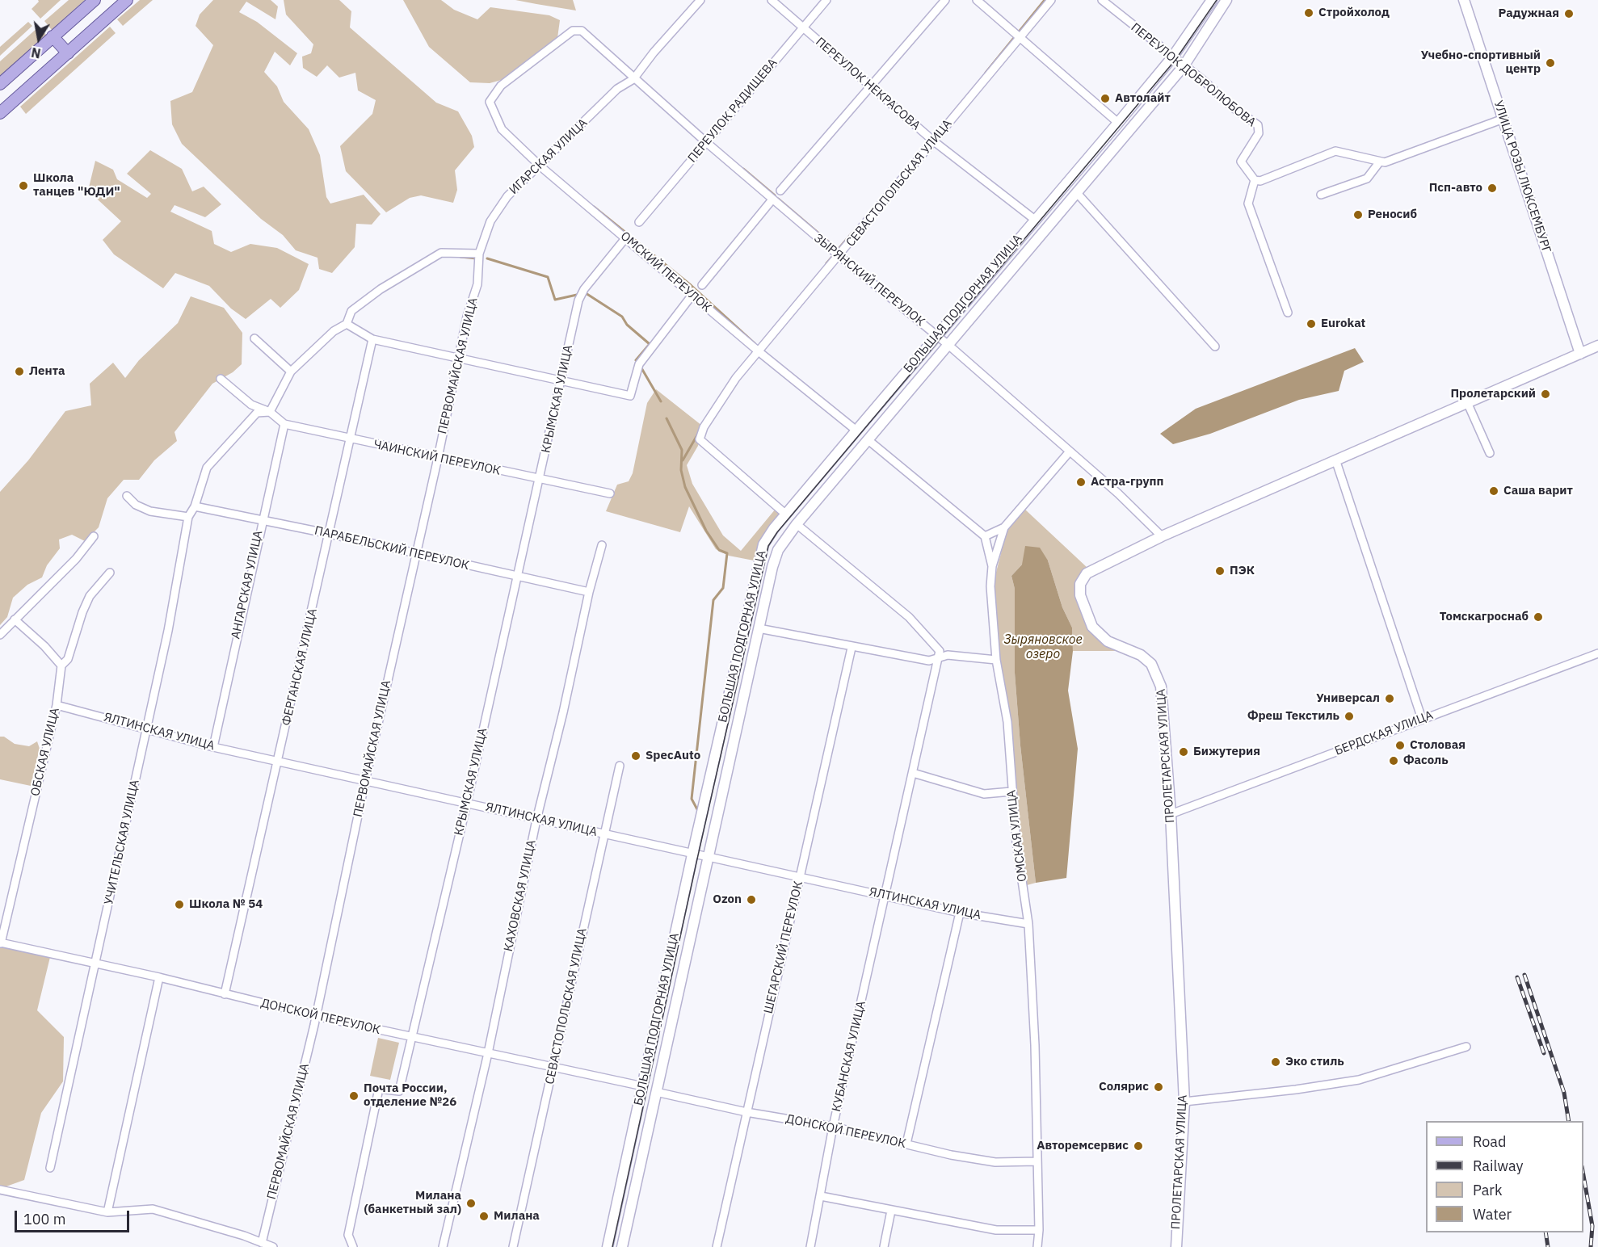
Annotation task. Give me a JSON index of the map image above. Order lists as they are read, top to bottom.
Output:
{
  "streets": {
    "main road": ["УЛИЦА РОЗЫ ЛЮКСЕМБУРГ", "БОЛЬШАЯ ПОДГОРНАЯ УЛИЦА", "ПРОЛЕТАРСКАЯ УЛИЦА"],
    "street": [
      "ПЕРЕУЛОК ДОБРОЛЮБОВА",
      "ПЕРЕУЛОК НЕКРАСОВА",
      "ПЕРЕУЛОК РАДИЩЕВА",
      "ИГАРСКАЯ УЛИЦА",
      "СЕВАСТОПОЛЬСКАЯ УЛИЦА",
      "ОМСКИЙ ПЕРЕУЛОК",
      "ЗЫРЯНСКИЙ ПЕРЕУЛОК",
      "ПЕРВОМАЙСКАЯ УЛИЦА",
      "КРЫМСКАЯ УЛИЦА",
      "ЧАИНСКИЙ ПЕРЕУЛОК",
      "ПАРАБЕЛЬСКИЙ ПЕРЕУЛОК",
      "АНГАРСКАЯ УЛИЦА",
      "ФЕРГАНСКАЯ УЛИЦА",
      "ЯЛТИНСКАЯ УЛИЦА",
      "БЕРДСКАЯ УЛИЦА",
      "ОБСКАЯ УЛИЦА",
      "ОМСКАЯ УЛИЦА",
      "УЧИТЕЛЬСКАЯ УЛИЦА",
      "КАХОВСКАЯ УЛИЦА",
      "ШЕГАРСКИЙ ПЕРЕУЛОК",
      "ДОНСКОЙ ПЕРЕУЛОК",
      "КУБАНСКАЯ УЛИЦА"
    ]
  },
  "crossings": [
    ["ПЕРЕУЛОК ДОБРОЛЮБОВА", "БОЛЬШАЯ ПОДГОРНАЯ УЛИЦА"],
    ["ПЕРЕУЛОК НЕКРАСОВА", "ПЕРЕУЛОК РАДИЩЕВА"],
    ["ПЕРЕУЛОК НЕКРАСОВА", "СЕВАСТОПОЛЬСКАЯ УЛИЦА"],
    ["ПЕРЕУЛОК НЕКРАСОВА", "БОЛЬШАЯ ПОДГОРНАЯ УЛИЦА"],
    ["ПЕРЕУЛОК РАДИЩЕВА", "ЗЫРЯНСКИЙ ПЕРЕУЛОК"],
    ["ИГАРСКАЯ УЛИЦА", "ОМСКИЙ ПЕРЕУЛОК"],
    ["ИГАРСКАЯ УЛИЦА", "ЗЫРЯНСКИЙ ПЕРЕУЛОК"],
    ["ИГАРСКАЯ УЛИЦА", "ПЕРВОМАЙСКАЯ УЛИЦА"],
    ["УЛИЦА РОЗЫ ЛЮКСЕМБУРГ", "ПРОЛЕТАРСКАЯ УЛИЦА"],
    ["СЕВАСТОПОЛЬСКАЯ УЛИЦА", "ОМСКИЙ ПЕРЕУЛОК"],
    ["СЕВАСТОПОЛЬСКАЯ УЛИЦА", "ЗЫРЯНСКИЙ ПЕРЕУЛОК"],
    ["СЕВАСТОПОЛЬСКАЯ УЛИЦА", "БОЛЬШАЯ ПОДГОРНАЯ УЛИЦА"],
    ["СЕВАСТОПОЛЬСКАЯ УЛИЦА", "ЯЛТИНСКАЯ УЛИЦА"],
    ["СЕВАСТОПОЛЬСКАЯ УЛИЦА", "ДОНСКОЙ ПЕРЕУЛОК"],
    ["ОМСКИЙ ПЕРЕУЛОК", "ЗЫРЯНСКИЙ ПЕРЕУЛОК"],
    ["ОМСКИЙ ПЕРЕУЛОК", "БОЛЬШАЯ ПОДГОРНАЯ УЛИЦА"],
    ["ОМСКИЙ ПЕРЕУЛОК", "КРЫМСКАЯ УЛИЦА"],
    ["ЗЫРЯНСКИЙ ПЕРЕУЛОК", "БОЛЬШАЯ ПОДГОРНАЯ УЛИЦА"],
    ["ЗЫРЯНСКИЙ ПЕРЕУЛОК", "ПРОЛЕТАРСКАЯ УЛИЦА"],
    ["ЗЫРЯНСКИЙ ПЕРЕУЛОК", "ОМСКАЯ УЛИЦА"],
    ["БОЛЬШАЯ ПОДГОРНАЯ УЛИЦА", "ЯЛТИНСКАЯ УЛИЦА"],
    ["БОЛЬШАЯ ПОДГОРНАЯ УЛИЦА", "ДОНСКОЙ ПЕРЕУЛОК"],
    ["ПЕРВОМАЙСКАЯ УЛИЦА", "ЧАИНСКИЙ ПЕРЕУЛОК"],
    ["ПЕРВОМАЙСКАЯ УЛИЦА", "ПАРАБЕЛЬСКИЙ ПЕРЕУЛОК"],
    ["ПЕРВОМАЙСКАЯ УЛИЦА", "ЯЛТИНСКАЯ УЛИЦА"],
    ["ПЕРВОМАЙСКАЯ УЛИЦА", "ДОНСКОЙ ПЕРЕУЛОК"],
    ["КРЫМСКАЯ УЛИЦА", "ЧАИНСКИЙ ПЕРЕУЛОК"],
    ["КРЫМСКАЯ УЛИЦА", "ПАРАБЕЛЬСКИЙ ПЕРЕУЛОК"],
    ["КРЫМСКАЯ УЛИЦА", "ЯЛТИНСКАЯ УЛИЦА"],
    ["КРЫМСКАЯ УЛИЦА", "ДОНСКОЙ ПЕРЕУЛОК"],
    ["ЧАИНСКИЙ ПЕРЕУЛОК", "АНГАРСКАЯ УЛИЦА"],
    ["ЧАИНСКИЙ ПЕРЕУЛОК", "ФЕРГАНСКАЯ УЛИЦА"],
    ["ПАРАБЕЛЬСКИЙ ПЕРЕУЛОК", "АНГАРСКАЯ УЛИЦА"],
    ["ПАРАБЕЛЬСКИЙ ПЕРЕУЛОК", "ФЕРГАНСКАЯ УЛИЦА"],
    ["ПАРАБЕЛЬСКИЙ ПЕРЕУЛОК", "КАХОВСКАЯ УЛИЦА"],
    ["АНГАРСКАЯ УЛИЦА", "ЯЛТИНСКАЯ УЛИЦА"],
    ["ФЕРГАНСКАЯ УЛИЦА", "ЯЛТИНСКАЯ УЛИЦА"],
    ["ФЕРГАНСКАЯ УЛИЦА", "ДОНСКОЙ ПЕРЕУЛОК"],
    ["ЯЛТИНСКАЯ УЛИЦА", "ОБСКАЯ УЛИЦА"],
    ["ЯЛТИНСКАЯ УЛИЦА", "ОМСКАЯ УЛИЦА"],
    ["ЯЛТИНСКАЯ УЛИЦА", "УЧИТЕЛЬСКАЯ УЛИЦА"],
    ["ЯЛТИНСКАЯ УЛИЦА", "КАХОВСКАЯ УЛИЦА"],
    ["ЯЛТИНСКАЯ УЛИЦА", "ШЕГАРСКИЙ ПЕРЕУЛОК"],
    ["ЯЛТИНСКАЯ УЛИЦА", "КУБАНСКАЯ УЛИЦА"],
    ["БЕРДСКАЯ УЛИЦА", "ПРОЛЕТАРСКАЯ УЛИЦА"],
    ["ОБСКАЯ УЛИЦА", "ДОНСКОЙ ПЕРЕУЛОК"],
    ["ОМСКАЯ УЛИЦА", "ДОНСКОЙ ПЕРЕУЛОК"],
    ["УЧИТЕЛЬСКАЯ УЛИЦА", "ДОНСКОЙ ПЕРЕУЛОК"],
    ["КАХОВСКАЯ УЛИЦА", "ДОНСКОЙ ПЕРЕУЛОК"],
    ["ШЕГАРСКИЙ ПЕРЕУЛОК", "ДОНСКОЙ ПЕРЕУЛОК"],
    ["ДОНСКОЙ ПЕРЕУЛОК", "КУБАНСКАЯ УЛИЦА"]
  ],
  "water": ["Зыряновское озеро"],
  "places": [
    "Стройхолод",
    "Радужная",
    "Учебно-спортивный центр",
    "Автолайт",
    "Школа танцев \"ЮДИ\"",
    "Псп-авто",
    "Реносиб",
    "Eurokat",
    "Лента",
    "Пролетарский",
    "Астра-групп",
    "Саша варит",
    "ПЭК",
    "Томскагроснаб",
    "Универсал",
    "Фреш Текстиль",
    "Столовая",
    "Бижутерия",
    "SpecAuto",
    "Фасоль",
    "Ozon",
    "Школа № 54",
    "Эко стиль",
    "Солярис",
    "Почта России, отделение №26",
    "Авторемсервис",
    "Милана (банкетный зал)",
    "Милана"
  ],
  "legend": [
    "Road",
    "Railway",
    "Park",
    "Water"
  ],
  "scale_bar": "100 m",
  "north": "bottom"
}
